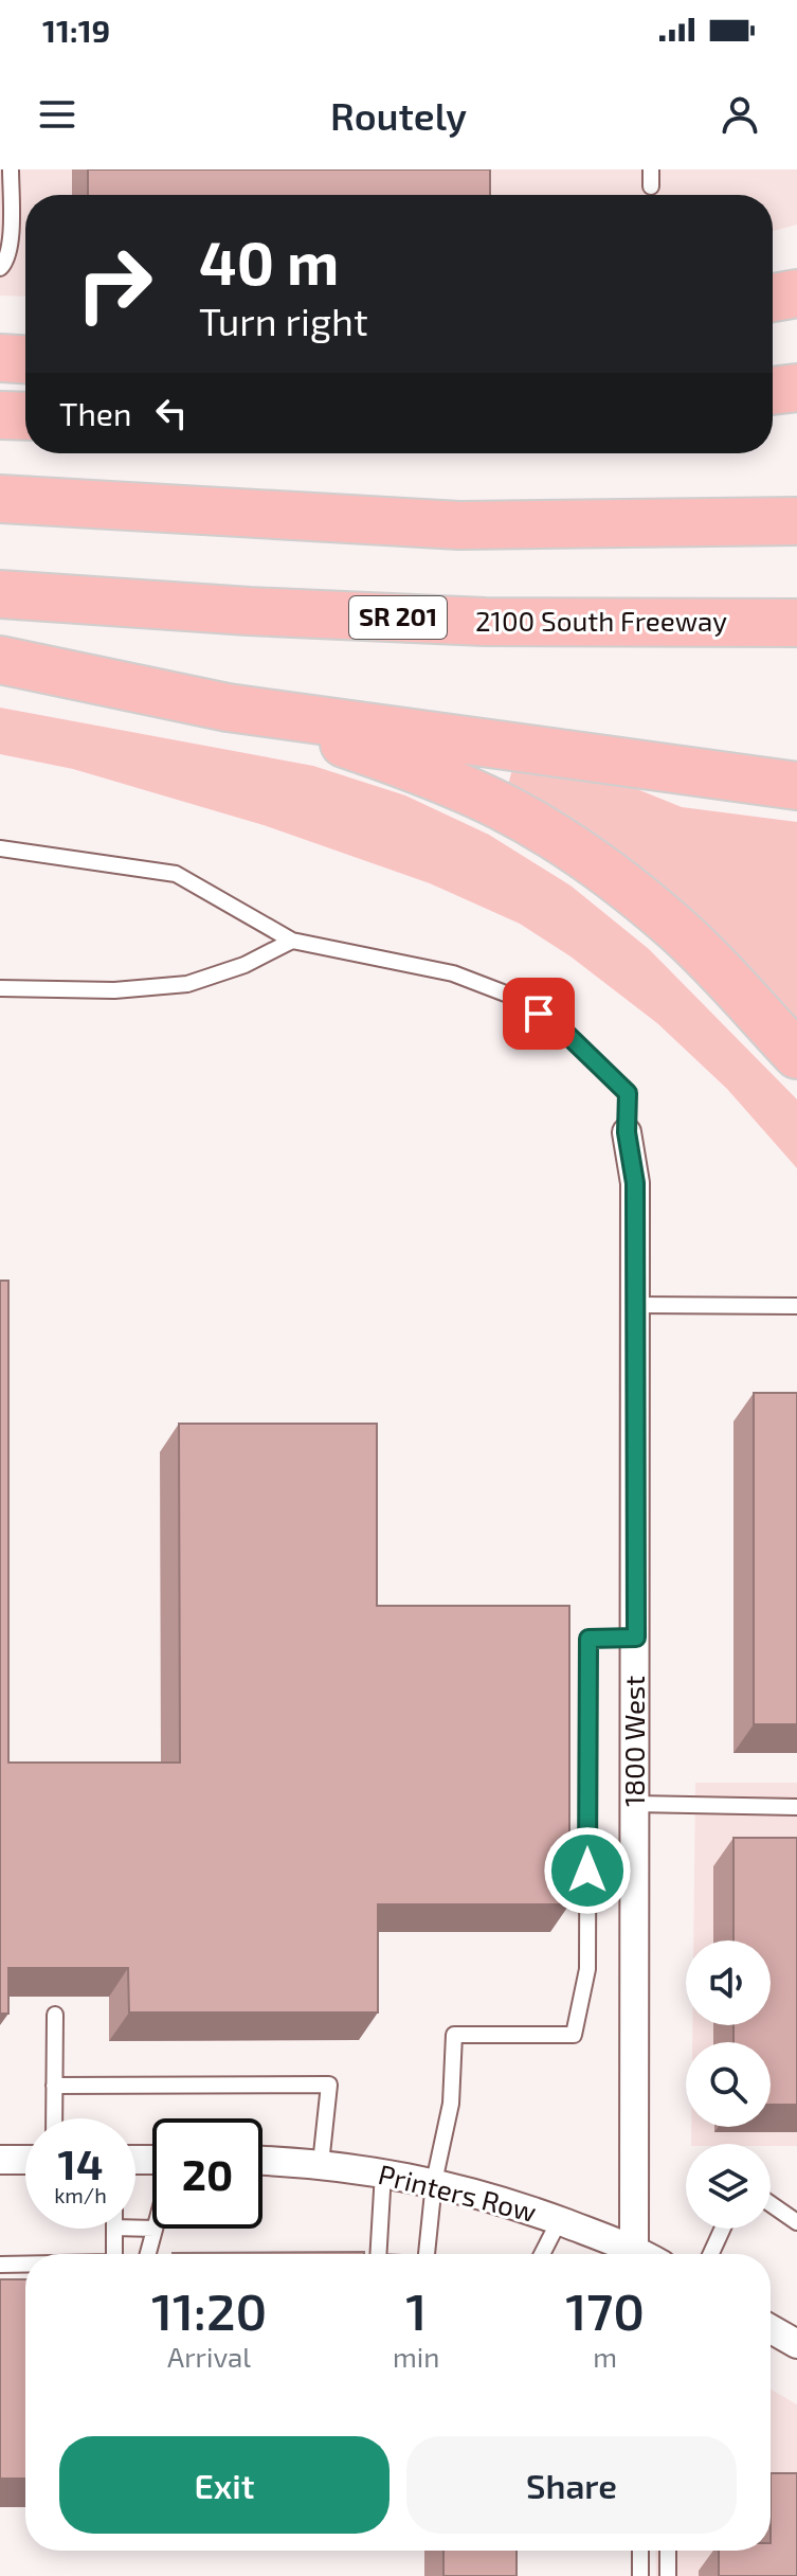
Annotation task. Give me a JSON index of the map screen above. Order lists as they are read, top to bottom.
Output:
{
  "streets": {
    "highway": ["SR 201", "2100 South Freeway"],
    "street": ["1800 West", "Printers Row"]
  },
  "page": {
    "status": "11:19",
    "header": "Routely",
    "turn": ["40 m", "Turn right"],
    "then": "Then",
    "speed": "14 km/h",
    "limit": "20",
    "eta": [
      "11:20",
      "Arrival",
      "1",
      "min",
      "170",
      "m"
    ],
    "buttons": ["Exit", "Share"]
  }
}
